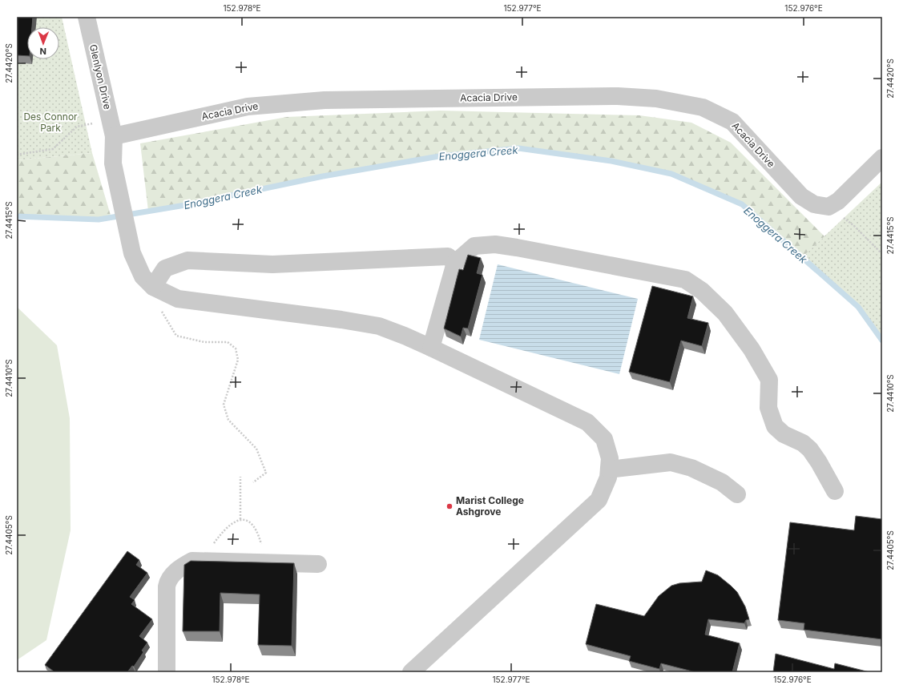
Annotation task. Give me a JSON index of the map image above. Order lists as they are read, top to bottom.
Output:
{
  "streets": {
    "street": ["Glenlyon Drive", "Acacia Drive"]
  },
  "crossings": [
    ["Glenlyon Drive", "Acacia Drive"]
  ],
  "water": ["Enoggera Creek"],
  "parks": ["Des Connor Park"],
  "places": ["Marist College Ashgrove"],
  "north": "bottom",
  "coordinates": [
    "152.978°E",
    "152.977°E",
    "152.976°E",
    "27.4420°S",
    "27.4415°S",
    "27.4410°S",
    "27.4405°S"
  ]
}
